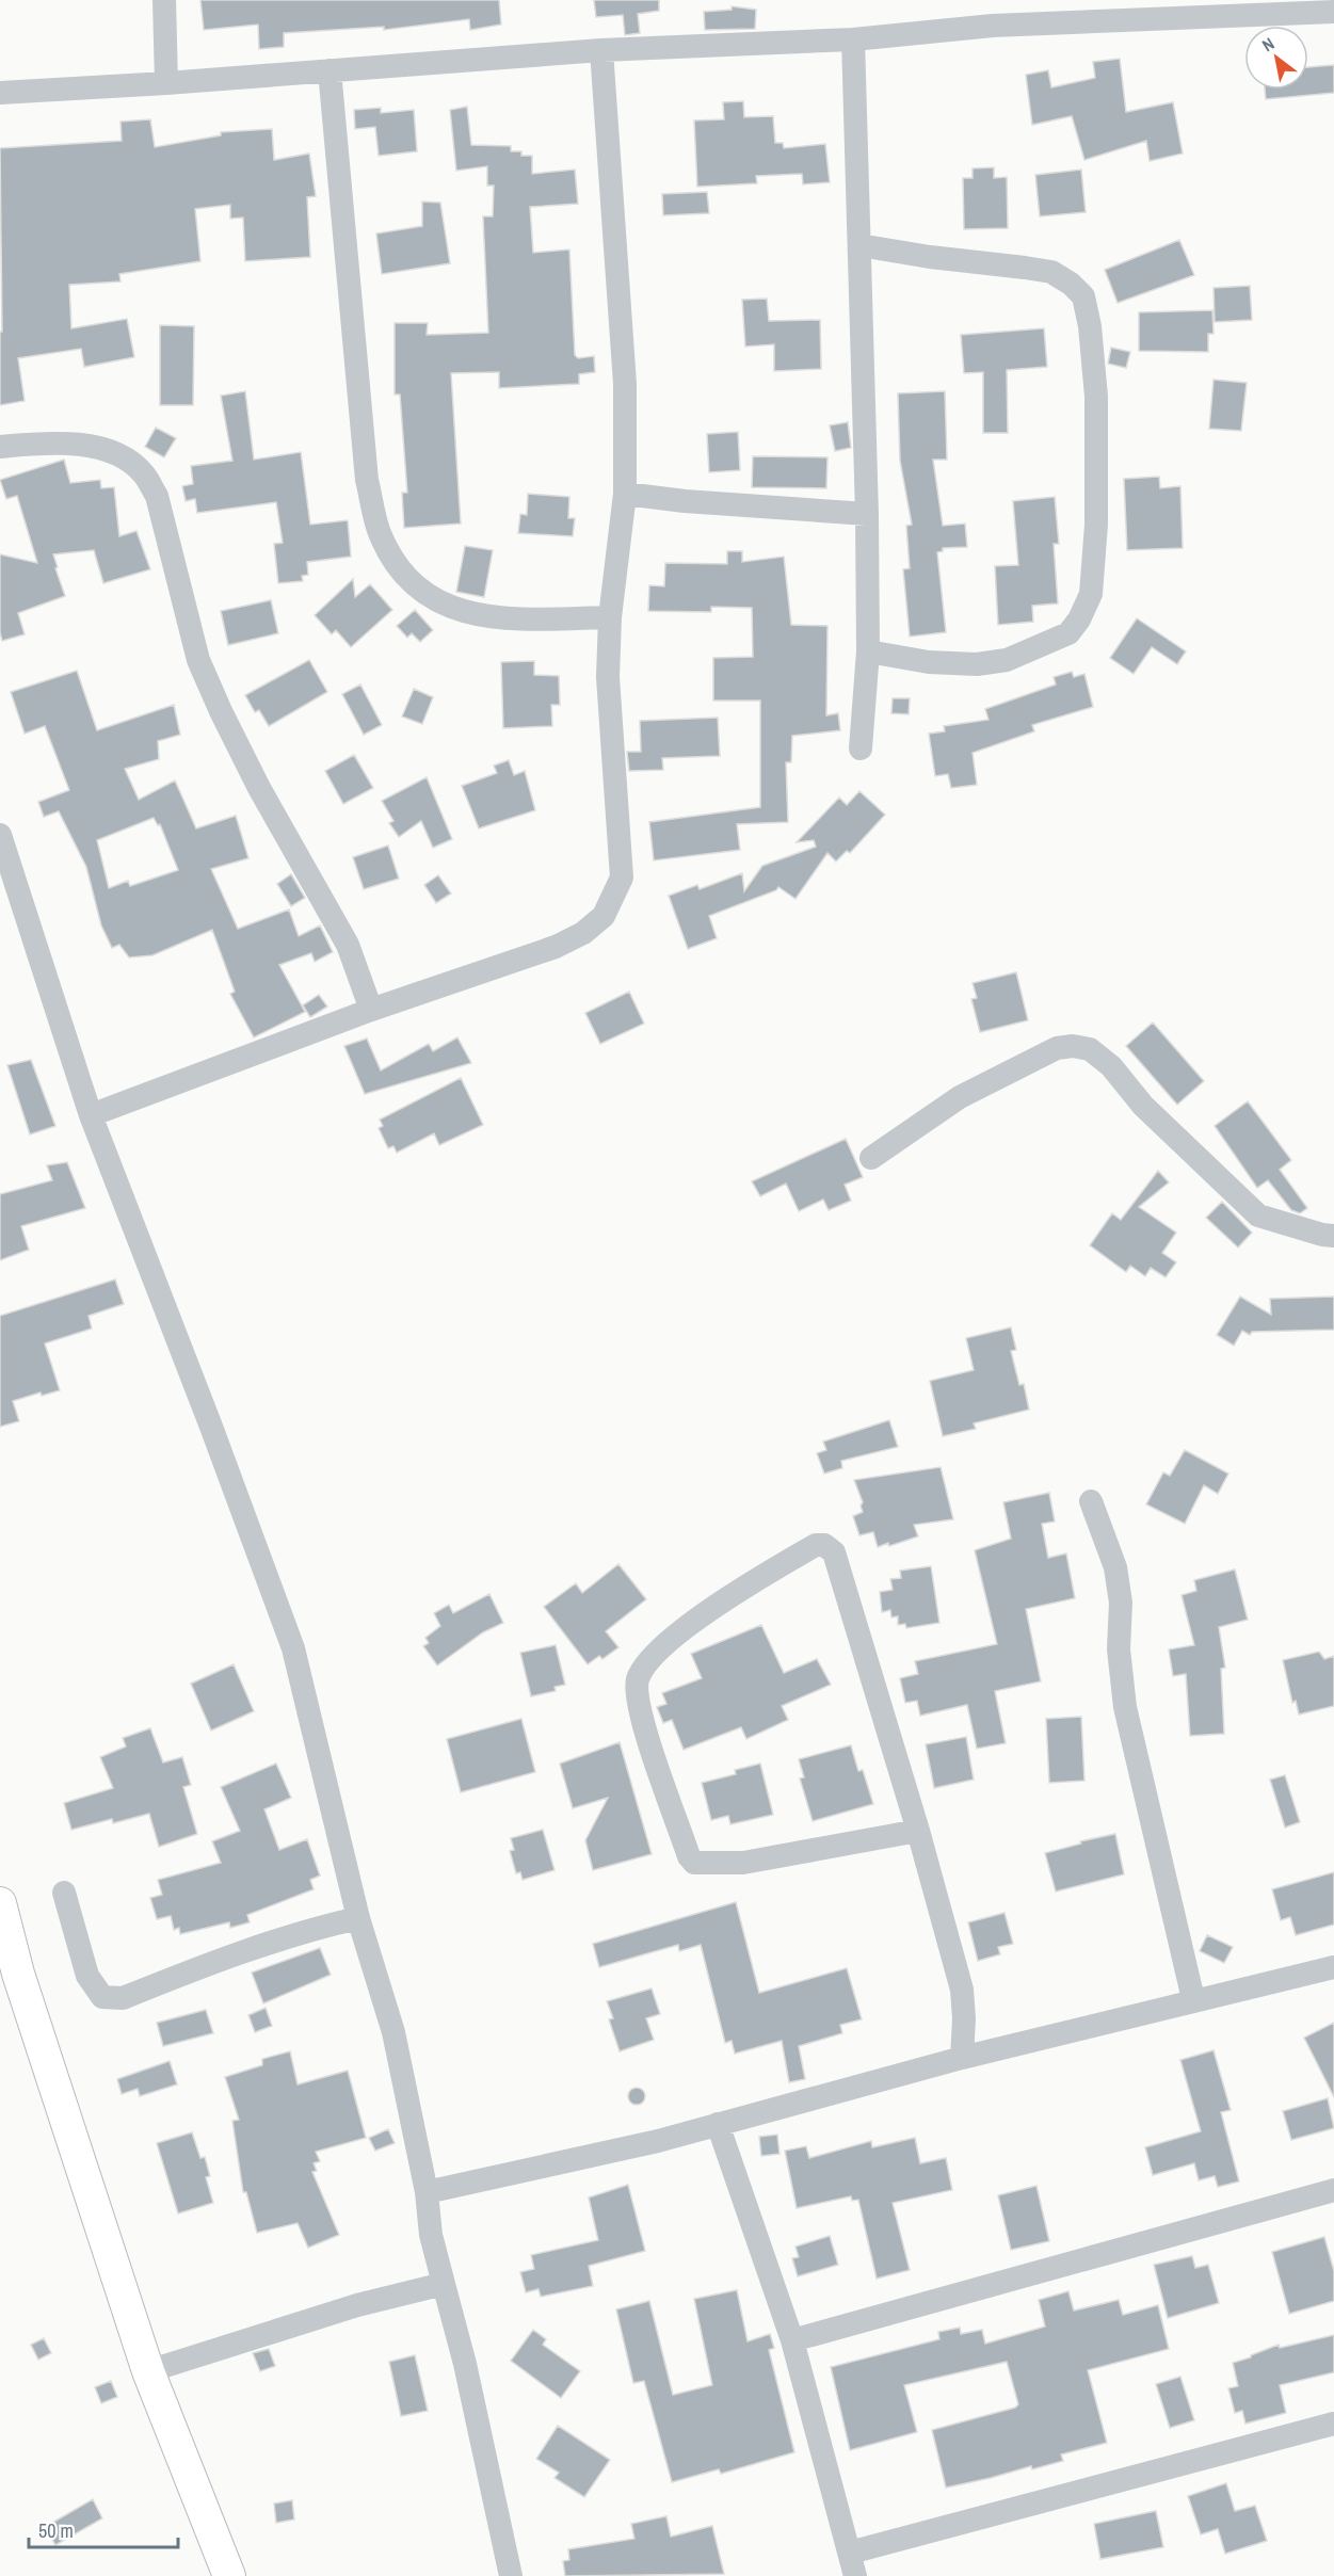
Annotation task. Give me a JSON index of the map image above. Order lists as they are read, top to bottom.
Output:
{
  "scale_bar": "50 m",
  "north": "top left"
}
